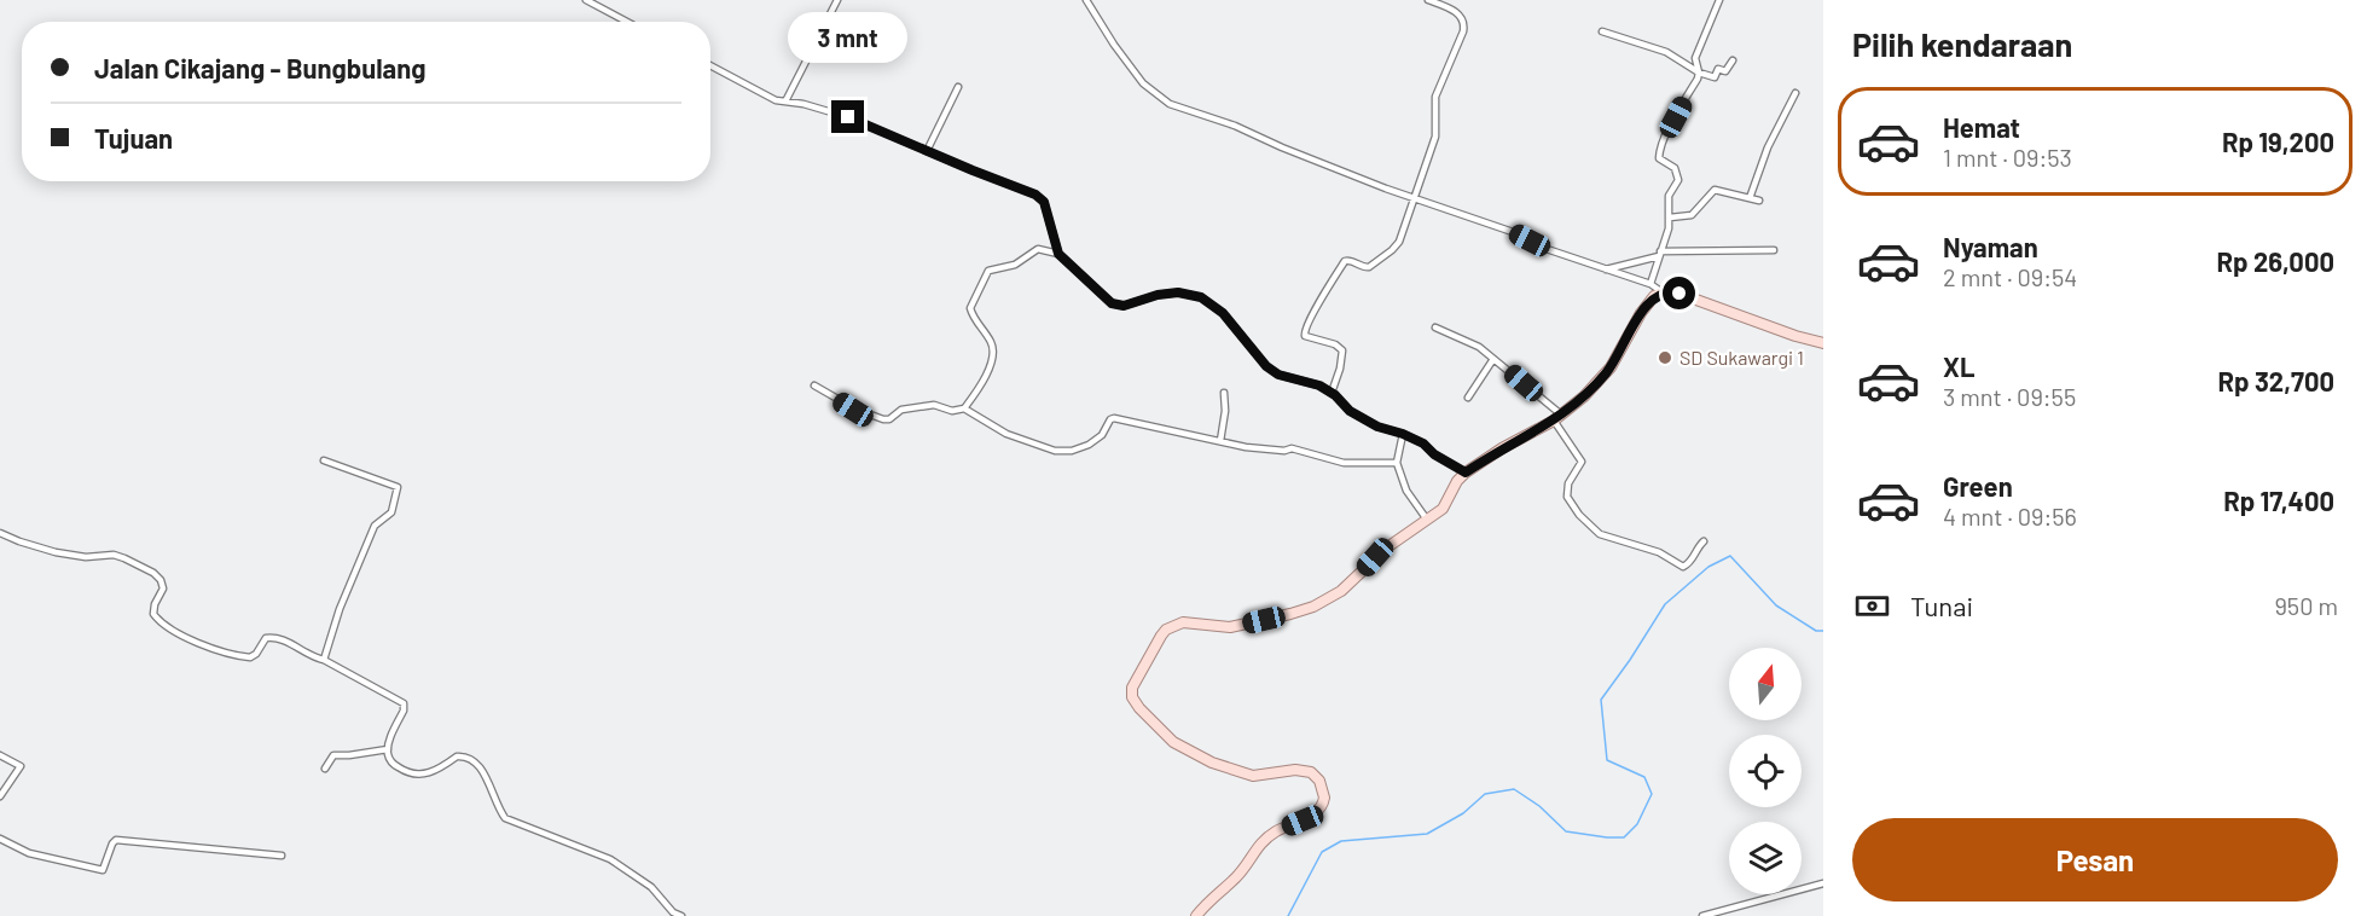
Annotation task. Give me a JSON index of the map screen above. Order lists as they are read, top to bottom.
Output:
{
  "places": ["SD Sukawargi 1"],
  "north": "top",
  "page": {
    "heading": "Pilih kendaraan",
    "bubble": "3 mnt",
    "banner": ["Jalan Cikajang - Bungbulang", "Tujuan"],
    "list": [
      {
        "name": "Hemat",
        "note": "1 mnt · 09:53",
        "value": "Rp 19,200"
      },
      {
        "name": "Nyaman",
        "note": "2 mnt · 09:54",
        "value": "Rp 26,000"
      },
      {
        "name": "XL",
        "note": "3 mnt · 09:55",
        "value": "Rp 32,700"
      },
      {
        "name": "Green",
        "note": "4 mnt · 09:56",
        "value": "Rp 17,400"
      }
    ],
    "pay": ["Tunai", "950 m"],
    "buttons": "Pesan"
  }
}
